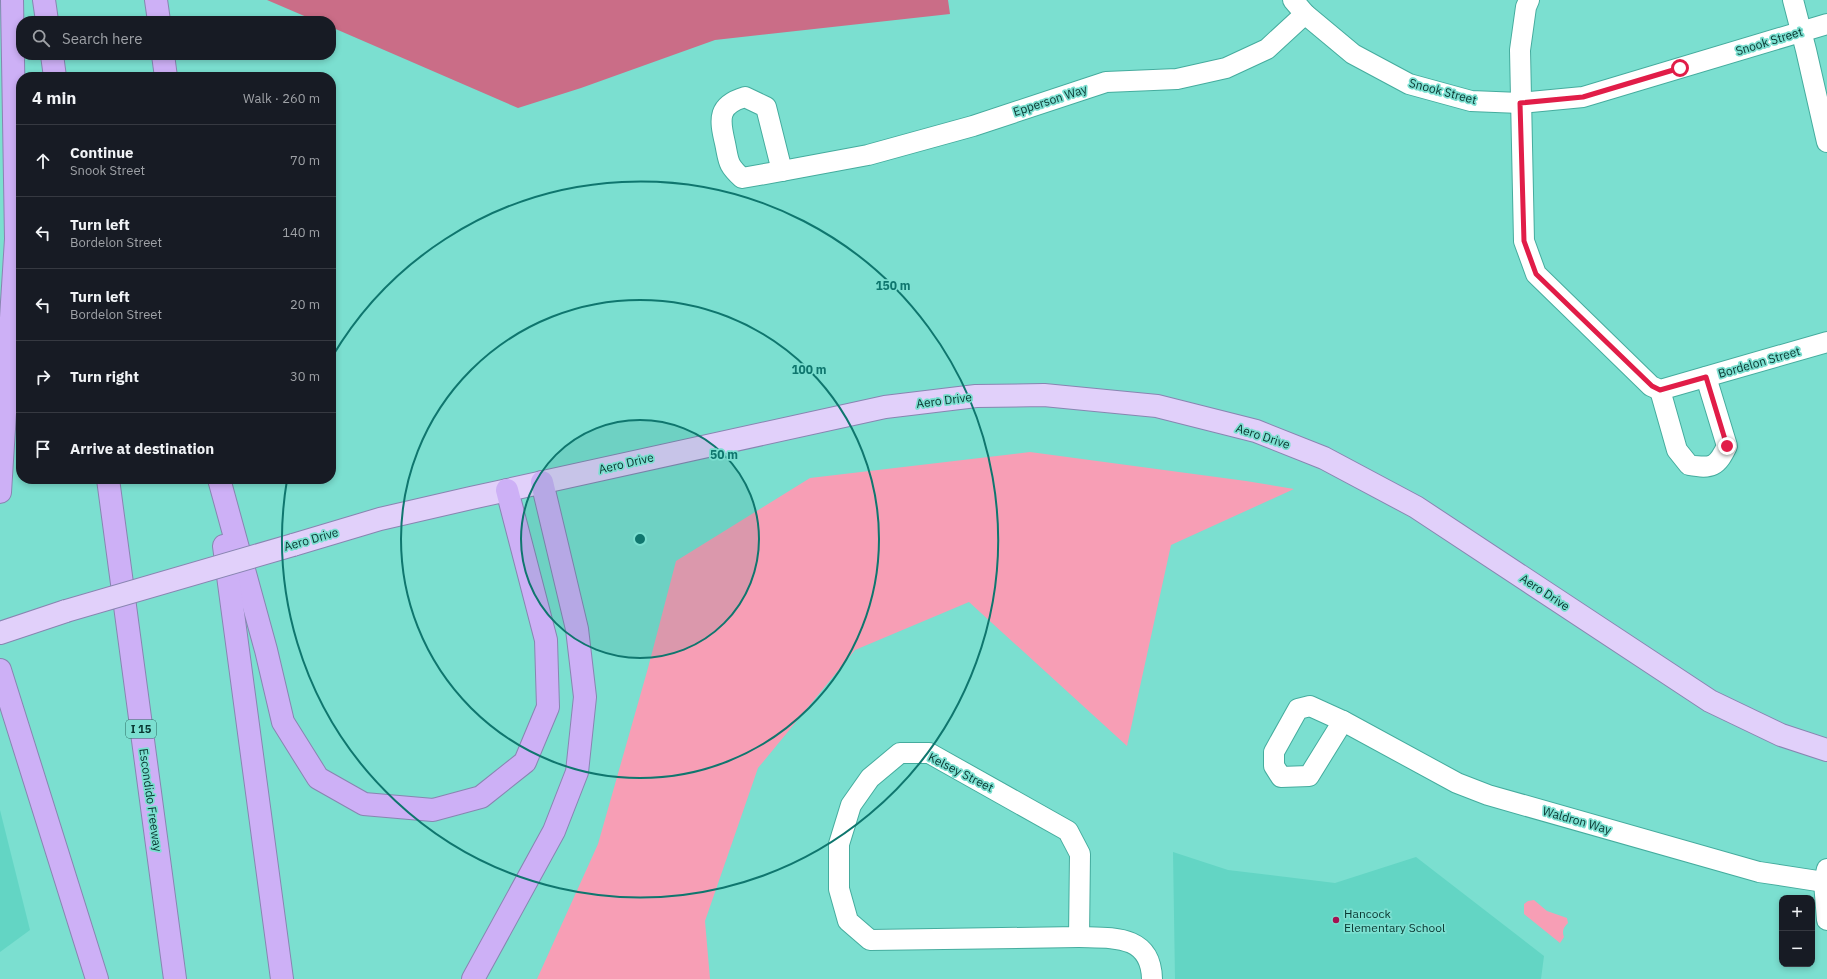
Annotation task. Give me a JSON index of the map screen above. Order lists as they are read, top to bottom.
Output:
{
  "streets": {
    "highway": ["I 15", "Escondido Freeway"],
    "main road": ["Aero Drive"],
    "street": [
      "Snook Street",
      "Epperson Way",
      "Bordelon Street",
      "Kelsey Street",
      "Waldron Way"
    ]
  },
  "crossings": [
    ["Snook Street", "Epperson Way"]
  ],
  "places": ["Hancock Elementary School"],
  "page": {
    "search": "Search here",
    "heading": ["4 min", "Walk · 260 m"],
    "list": [
      ["Continue", "Snook Street", "70 m"],
      ["Turn left", "Bordelon Street", "140 m"],
      ["Turn left", "Bordelon Street", "20 m"],
      ["Turn right", "30 m"],
      "Arrive at destination"
    ],
    "map_buttons": ["+", "−"]
  },
  "rings": ["150 m", "100 m", "50 m"]
}
